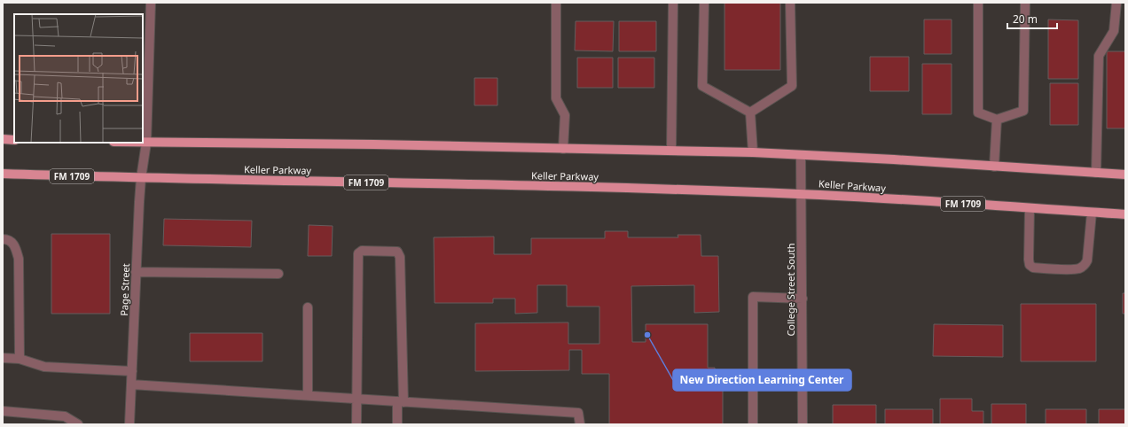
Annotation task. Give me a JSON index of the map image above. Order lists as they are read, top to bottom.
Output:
{
  "streets": {
    "main road": ["Keller Parkway", "FM 1709"],
    "street": ["Page Street", "College Street South"]
  },
  "crossings": [
    ["Keller Parkway", "Page Street"],
    ["Keller Parkway", "College Street South"]
  ],
  "places": ["New Direction Learning Center"],
  "scale_bar": "20 m"
}
